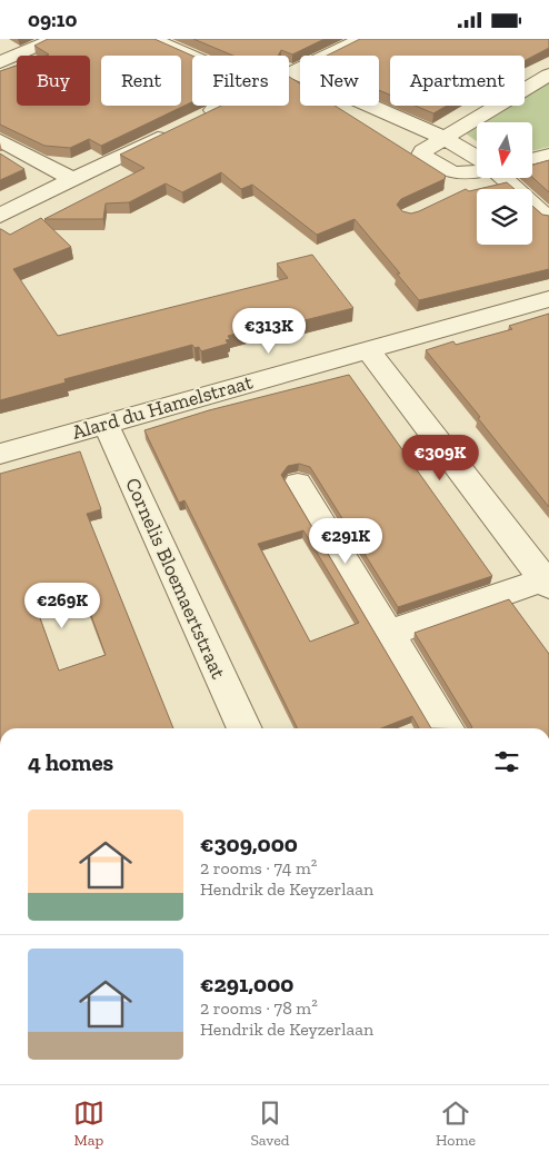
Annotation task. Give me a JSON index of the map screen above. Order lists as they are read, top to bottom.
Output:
{
  "streets": {
    "street": ["Alard du Hamelstraat", "Cornelis Bloemaertstraat"]
  },
  "crossings": [
    ["Alard du Hamelstraat", "Cornelis Bloemaertstraat"]
  ],
  "north": "bottom",
  "page": {
    "status": "09:10",
    "chip": [
      "Buy",
      "Rent",
      "Filters",
      "New",
      "Apartment"
    ],
    "price": [
      "€313K",
      "€309K",
      "€291K",
      "€269K"
    ],
    "heading": "4 homes",
    "list": [
      {
        "name": "€309,000",
        "note": "2 rooms · 74 m² · Hendrik de Keyzerlaan"
      },
      {
        "name": "€291,000",
        "note": "2 rooms · 78 m² · Hendrik de Keyzerlaan"
      }
    ],
    "tabs": ["Map", "Saved", "Home"]
  }
}
